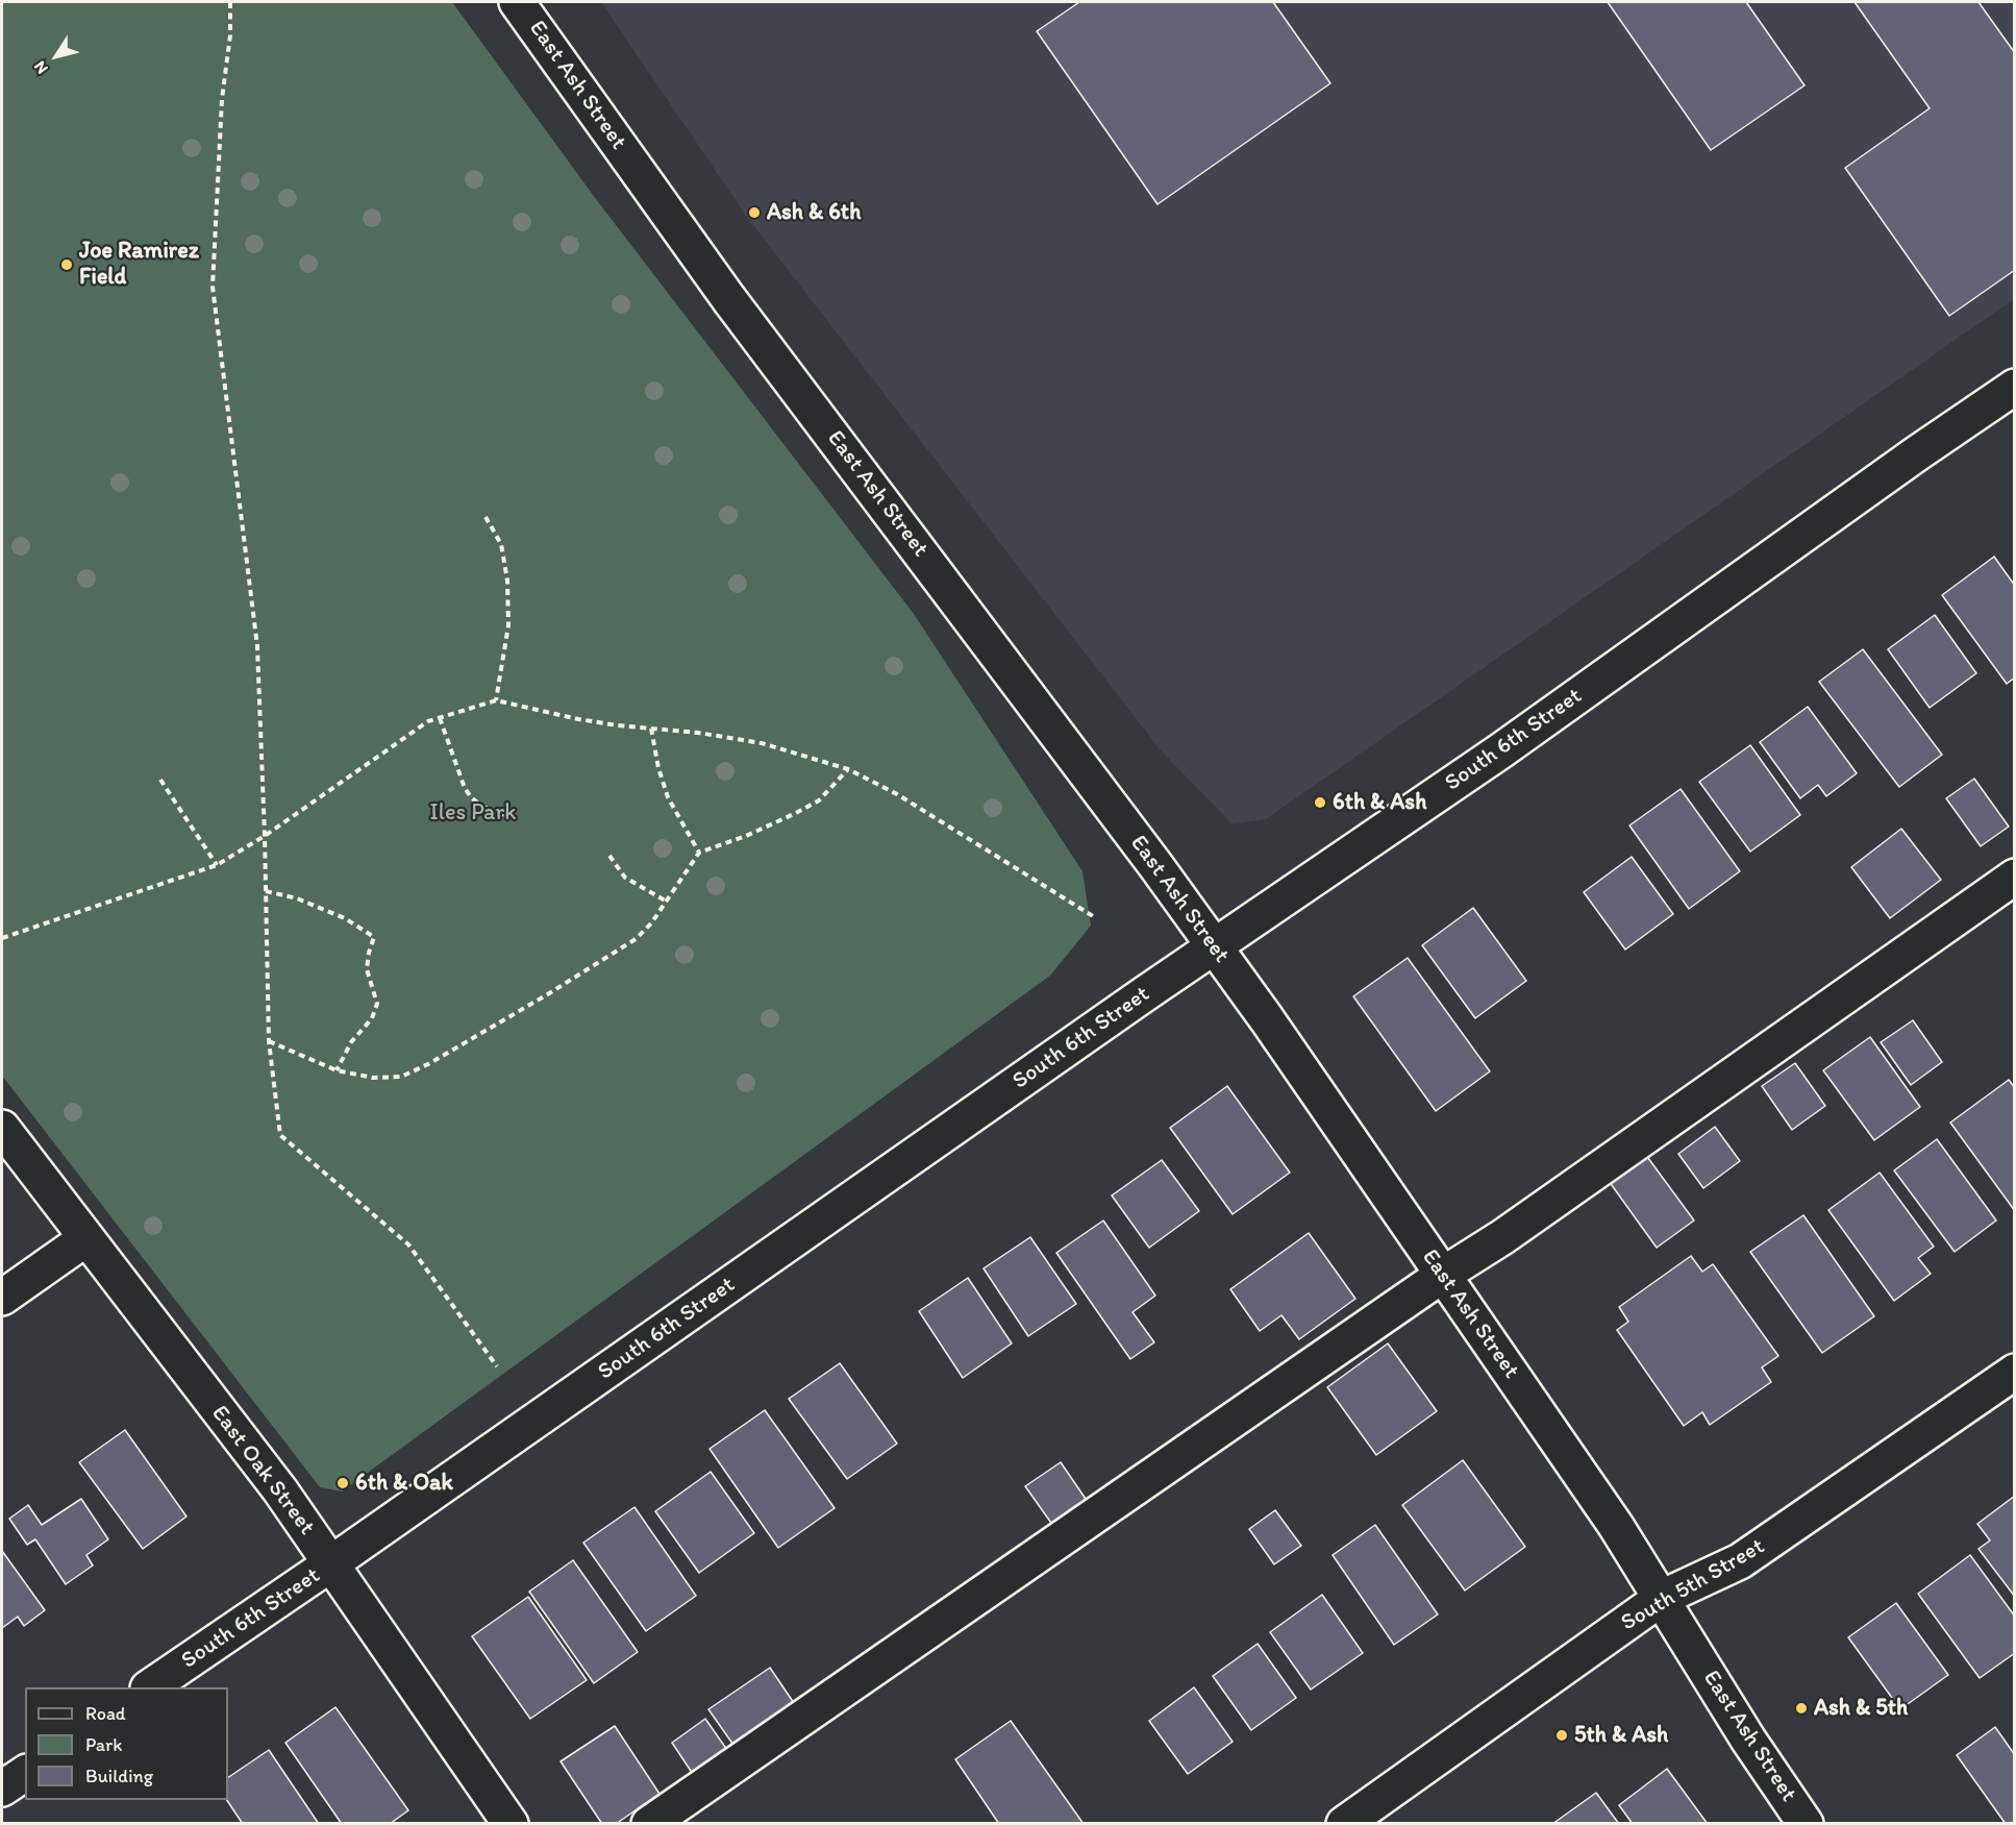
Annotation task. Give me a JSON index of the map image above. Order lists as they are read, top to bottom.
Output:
{
  "streets": {
    "main road": [
      "East Ash Street",
      "South 6th Street",
      "East Oak Street",
      "South 5th Street"
    ]
  },
  "crossings": [
    ["East Ash Street", "South 6th Street"],
    ["East Ash Street", "South 5th Street"],
    ["South 6th Street", "East Oak Street"]
  ],
  "parks": ["Iles Park"],
  "places": [
    "Ash & 6th",
    "Joe Ramirez Field",
    "6th & Ash",
    "6th & Oak",
    "Ash & 5th",
    "5th & Ash"
  ],
  "legend": ["Road", "Park", "Building"],
  "north": "bottom left"
}
